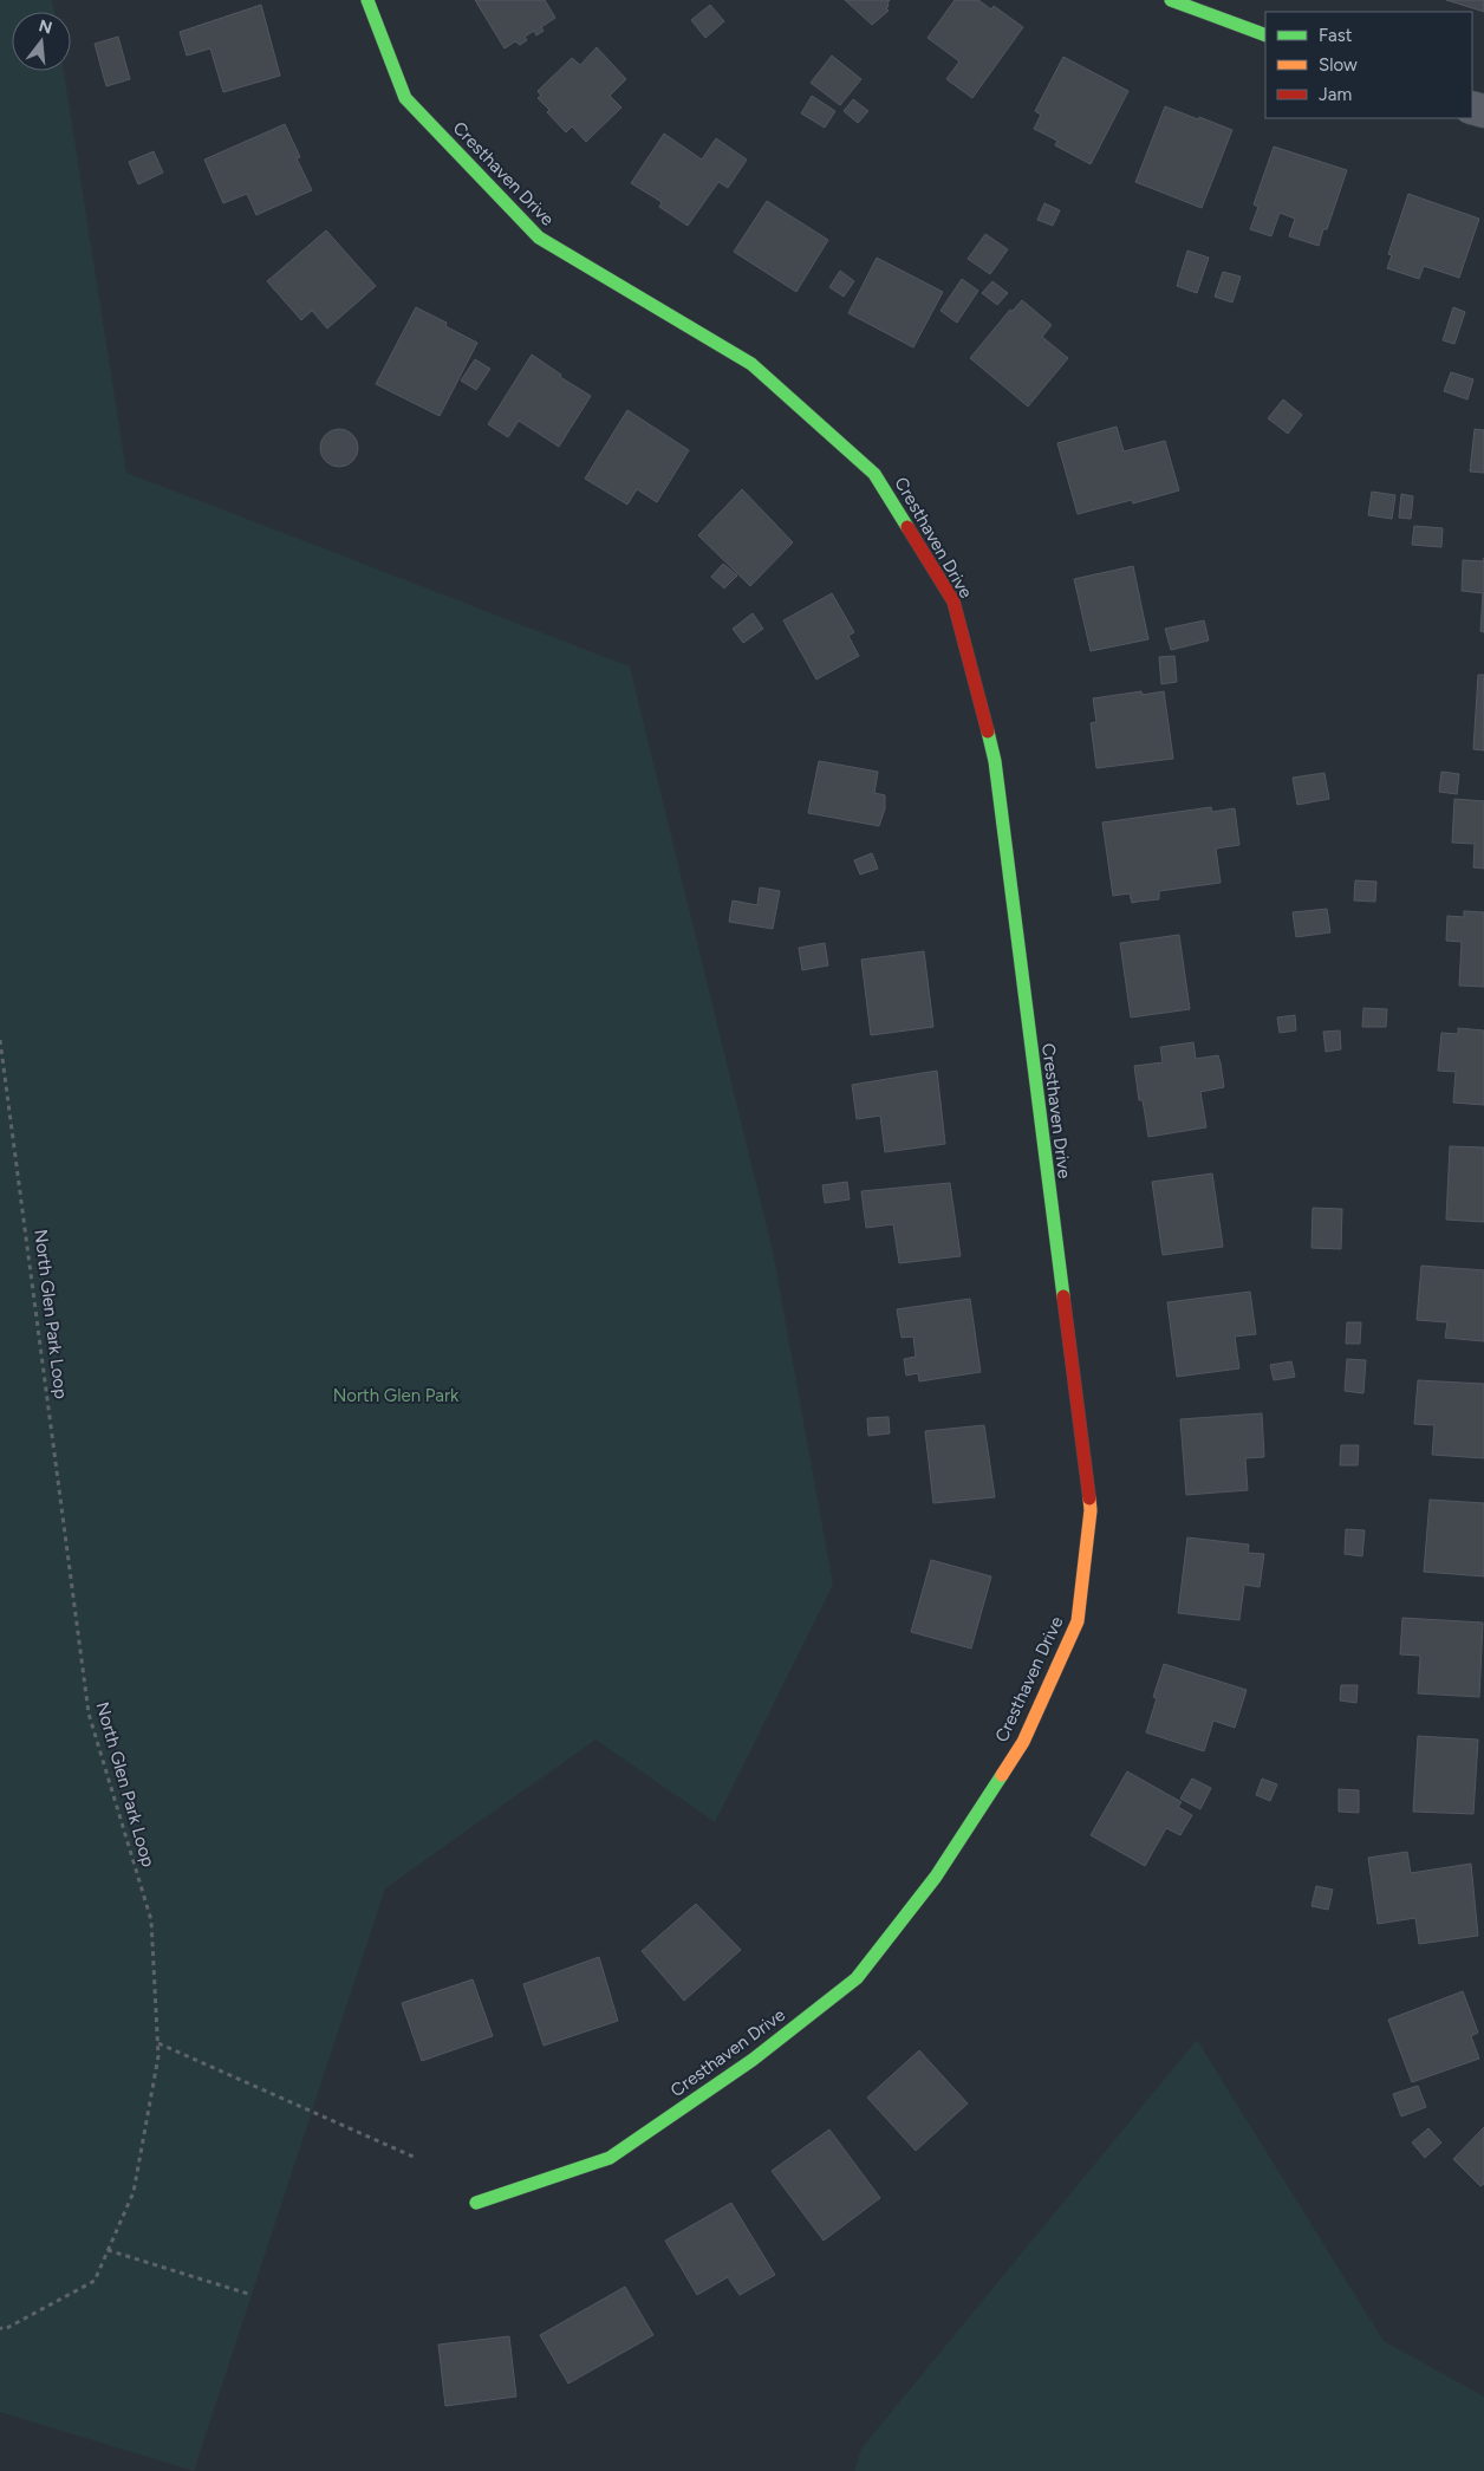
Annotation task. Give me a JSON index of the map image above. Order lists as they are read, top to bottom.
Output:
{
  "streets": {
    "street": ["Cresthaven Drive"],
    "path": ["North Glen Park Loop"]
  },
  "parks": ["North Glen Park"],
  "legend": ["Fast", "Slow", "Jam"],
  "north": "top"
}
